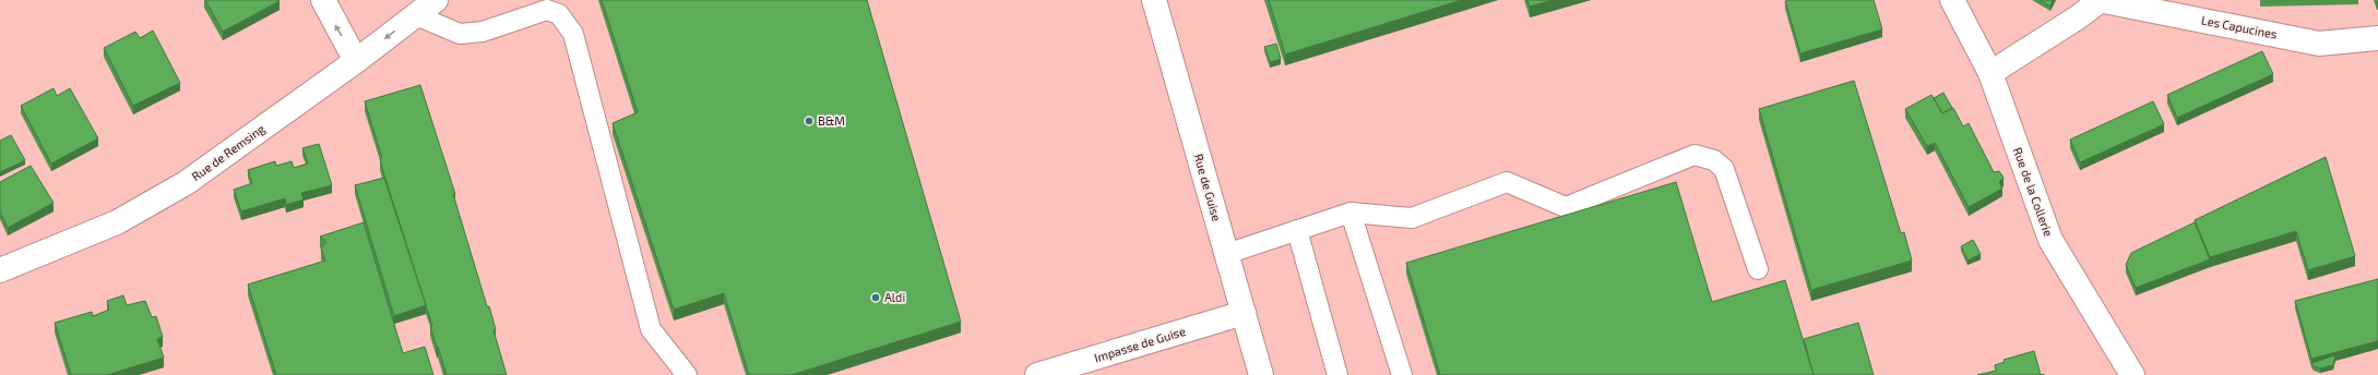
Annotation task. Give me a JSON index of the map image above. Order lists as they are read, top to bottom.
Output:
{
  "streets": {
    "street": [
      "Les Capucines",
      "Rue de Remsing",
      "Rue de Guise",
      "Rue de la Collerie",
      "Impasse de Guise"
    ]
  },
  "crossings": [
    ["Les Capucines", "Rue de la Collerie"],
    ["Rue de Guise", "Impasse de Guise"]
  ],
  "places": ["B&M", "Aldi"]
}
